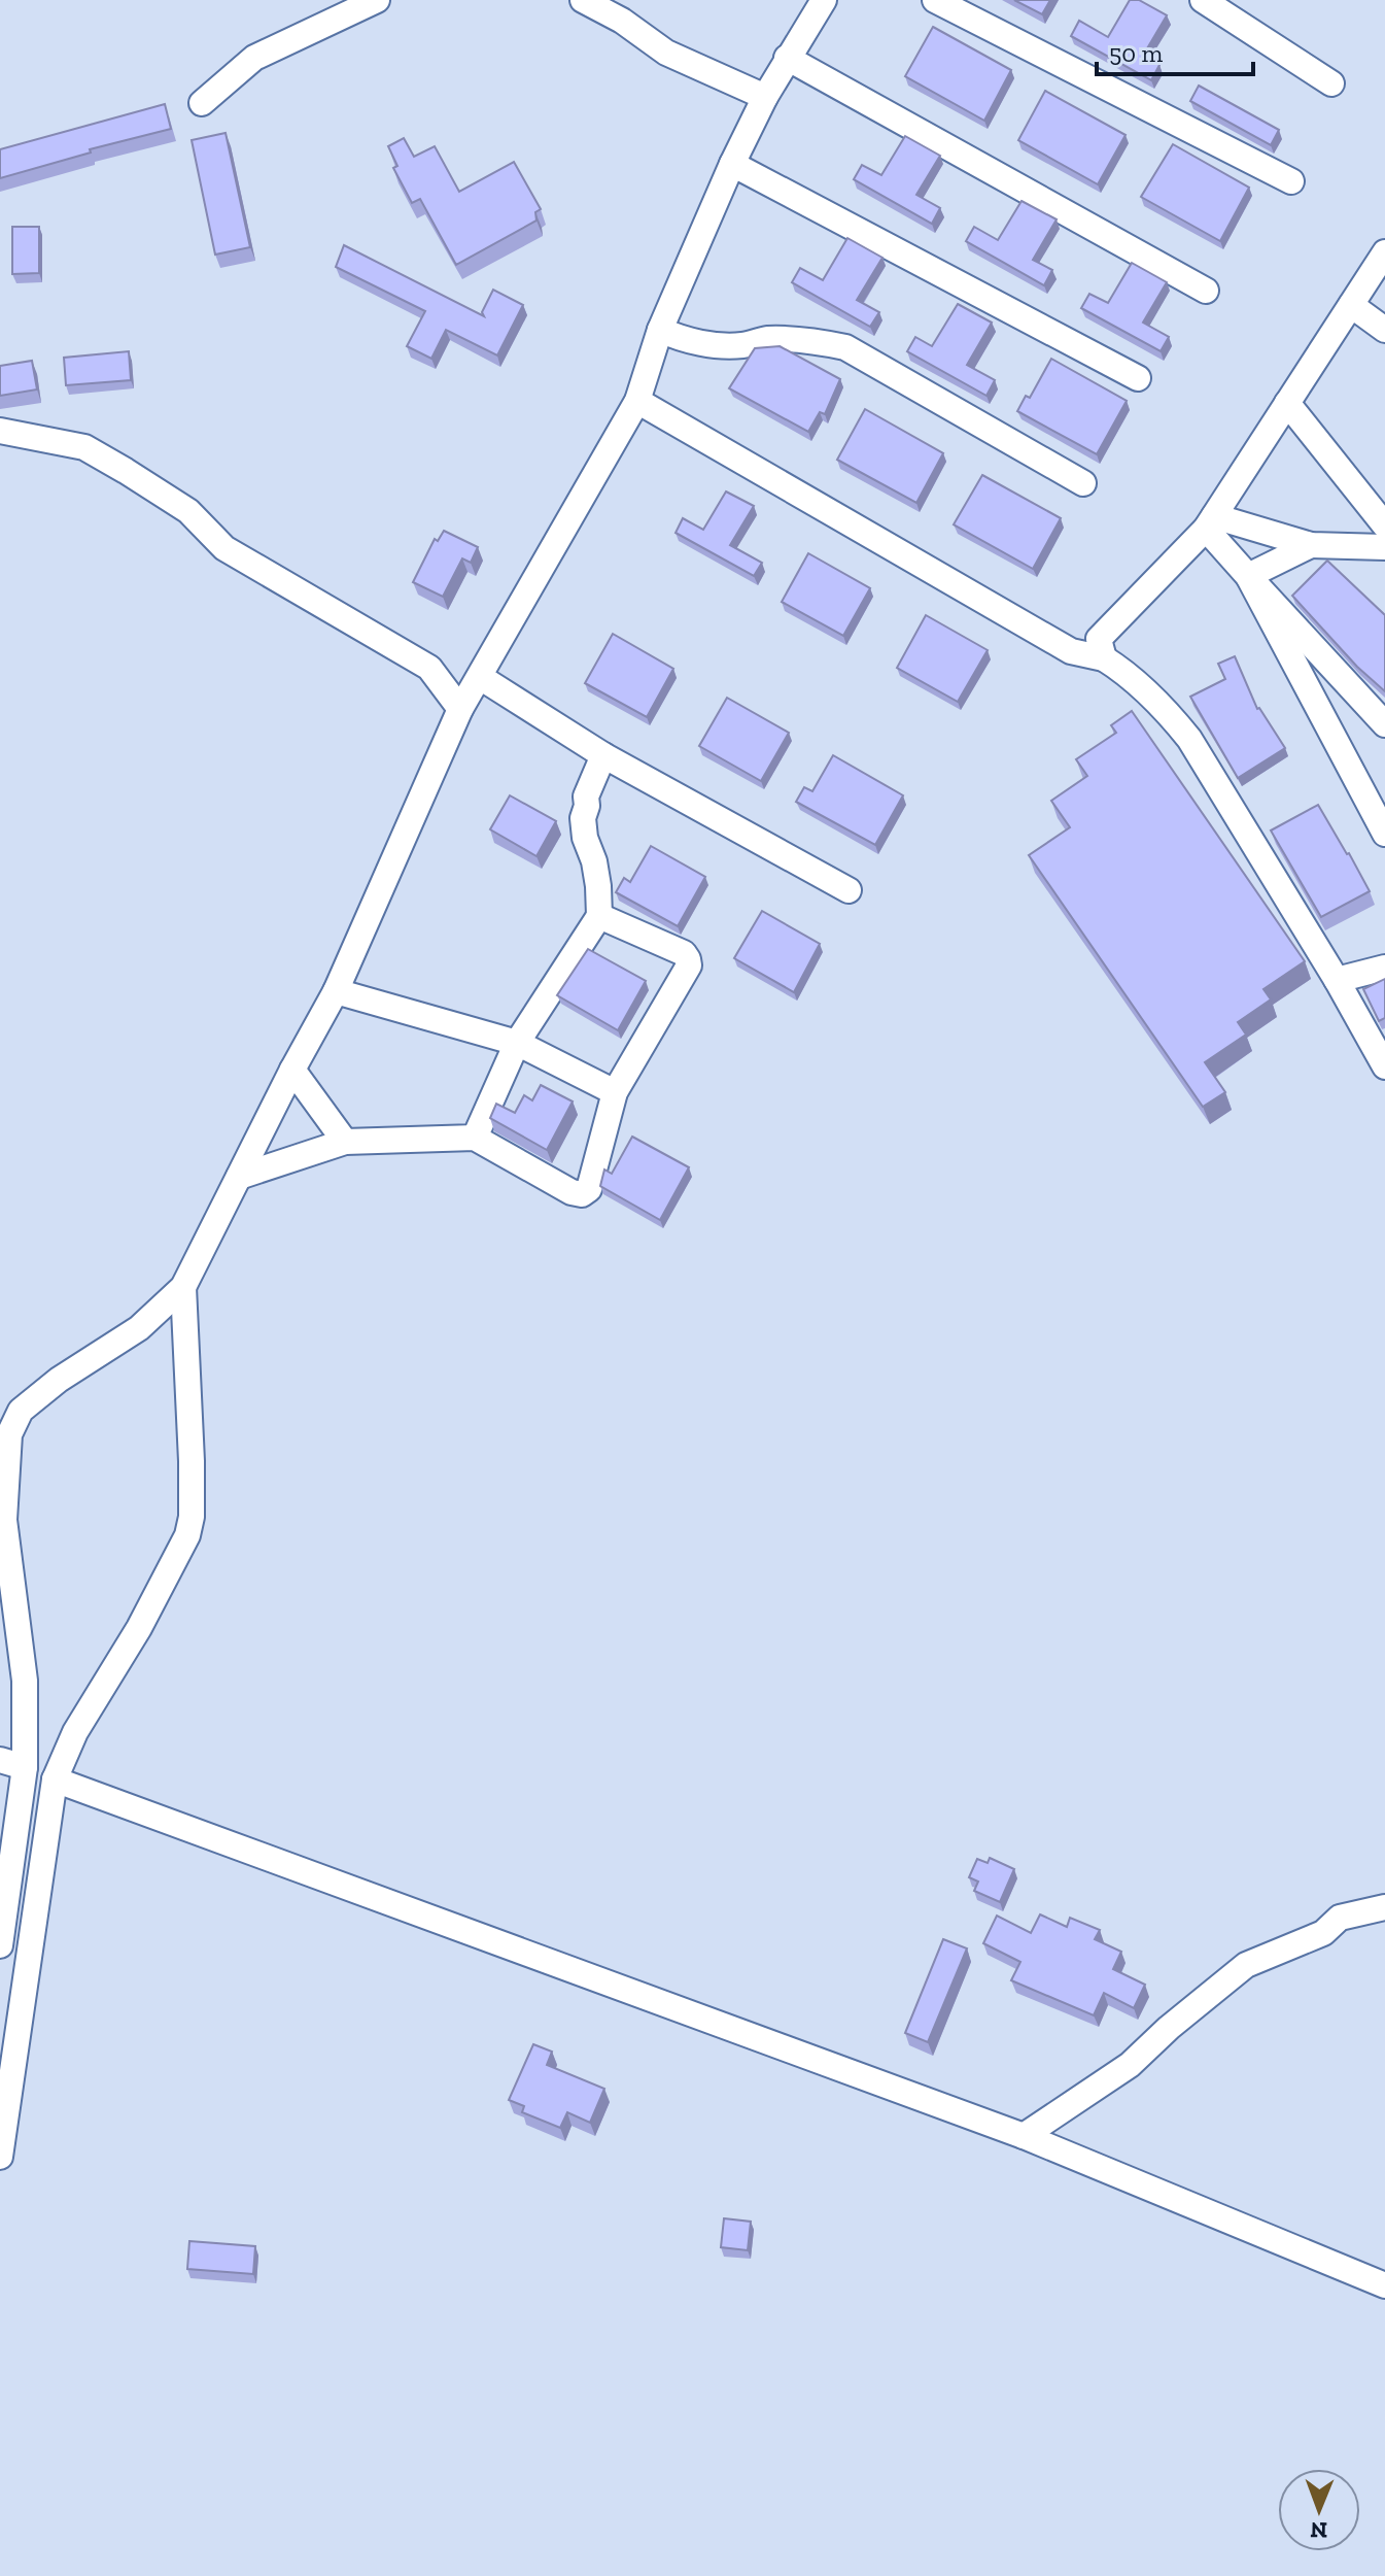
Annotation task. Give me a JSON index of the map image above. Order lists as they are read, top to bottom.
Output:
{
  "scale_bar": "50 m",
  "north": "bottom"
}
